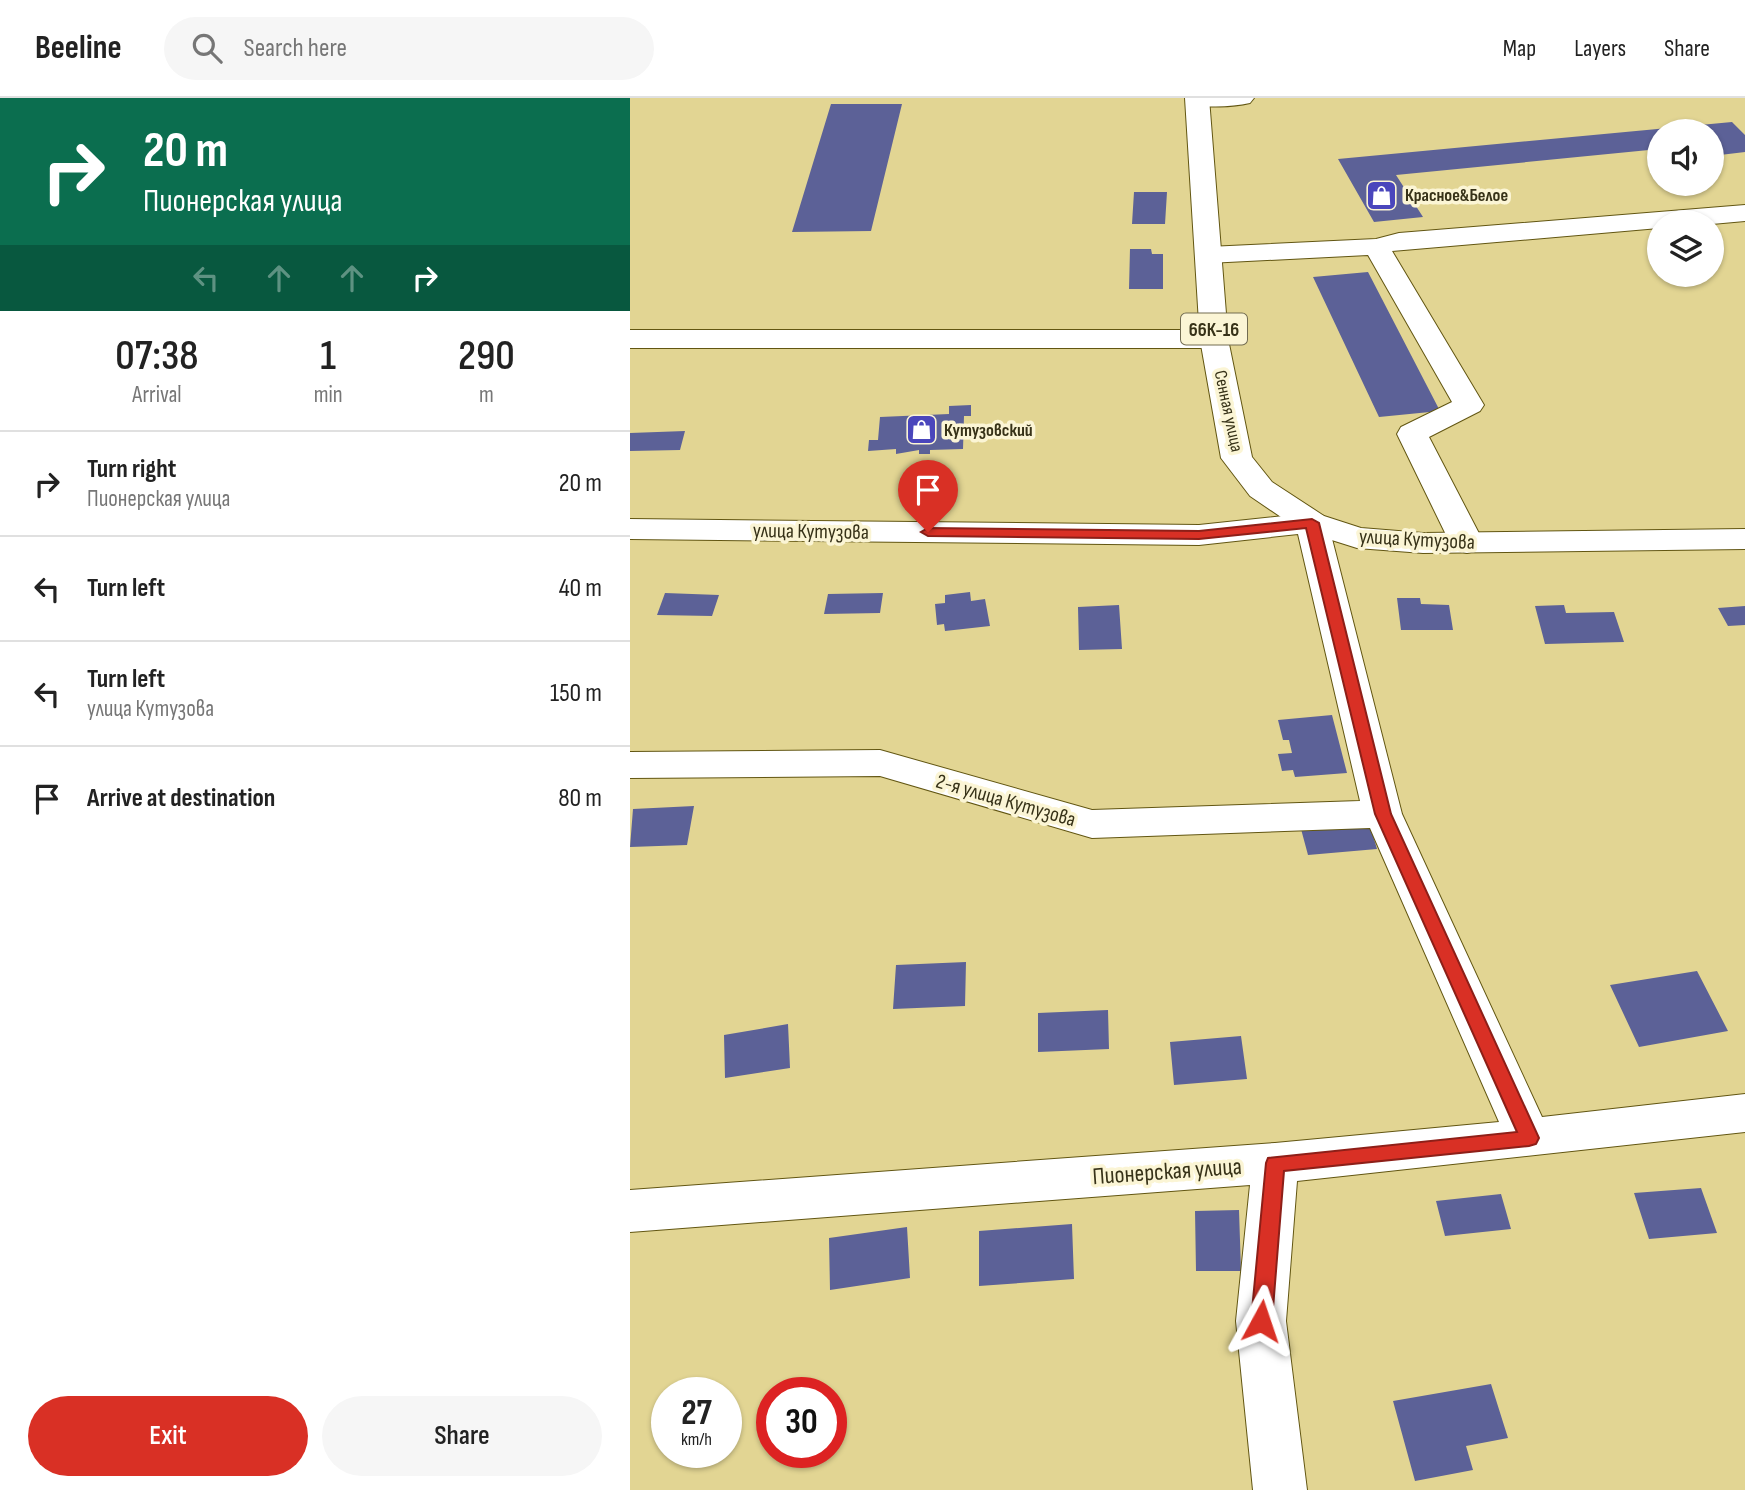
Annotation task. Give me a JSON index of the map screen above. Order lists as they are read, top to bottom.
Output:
{
  "streets": {
    "street": [
      "66К-16",
      "Сенная улица",
      "улица Кутузова",
      "2-я улица Кутузова",
      "Пионерская улица"
    ]
  },
  "crossings": [
    ["Сенная улица", "улица Кутузова"]
  ],
  "places": {
    "shop": ["Красное&Белое", "Кутузовский"]
  },
  "page": {
    "header": "Beeline",
    "search": "Search here",
    "nav": ["Map", "Layers", "Share"],
    "turn": ["20 m", "Пионерская улица"],
    "eta": [
      "07:38",
      "Arrival",
      "1",
      "min",
      "290",
      "m"
    ],
    "list": [
      {
        "name": "Turn right",
        "note": "Пионерская улица",
        "value": "20 m"
      },
      {
        "name": "Turn left",
        "value": "40 m"
      },
      {
        "name": "Turn left",
        "note": "улица Кутузова",
        "value": "150 m"
      },
      {
        "name": "Arrive at destination",
        "value": "80 m"
      }
    ],
    "speed": "27 km/h",
    "limit": "30",
    "buttons": ["Exit", "Share"]
  }
}
